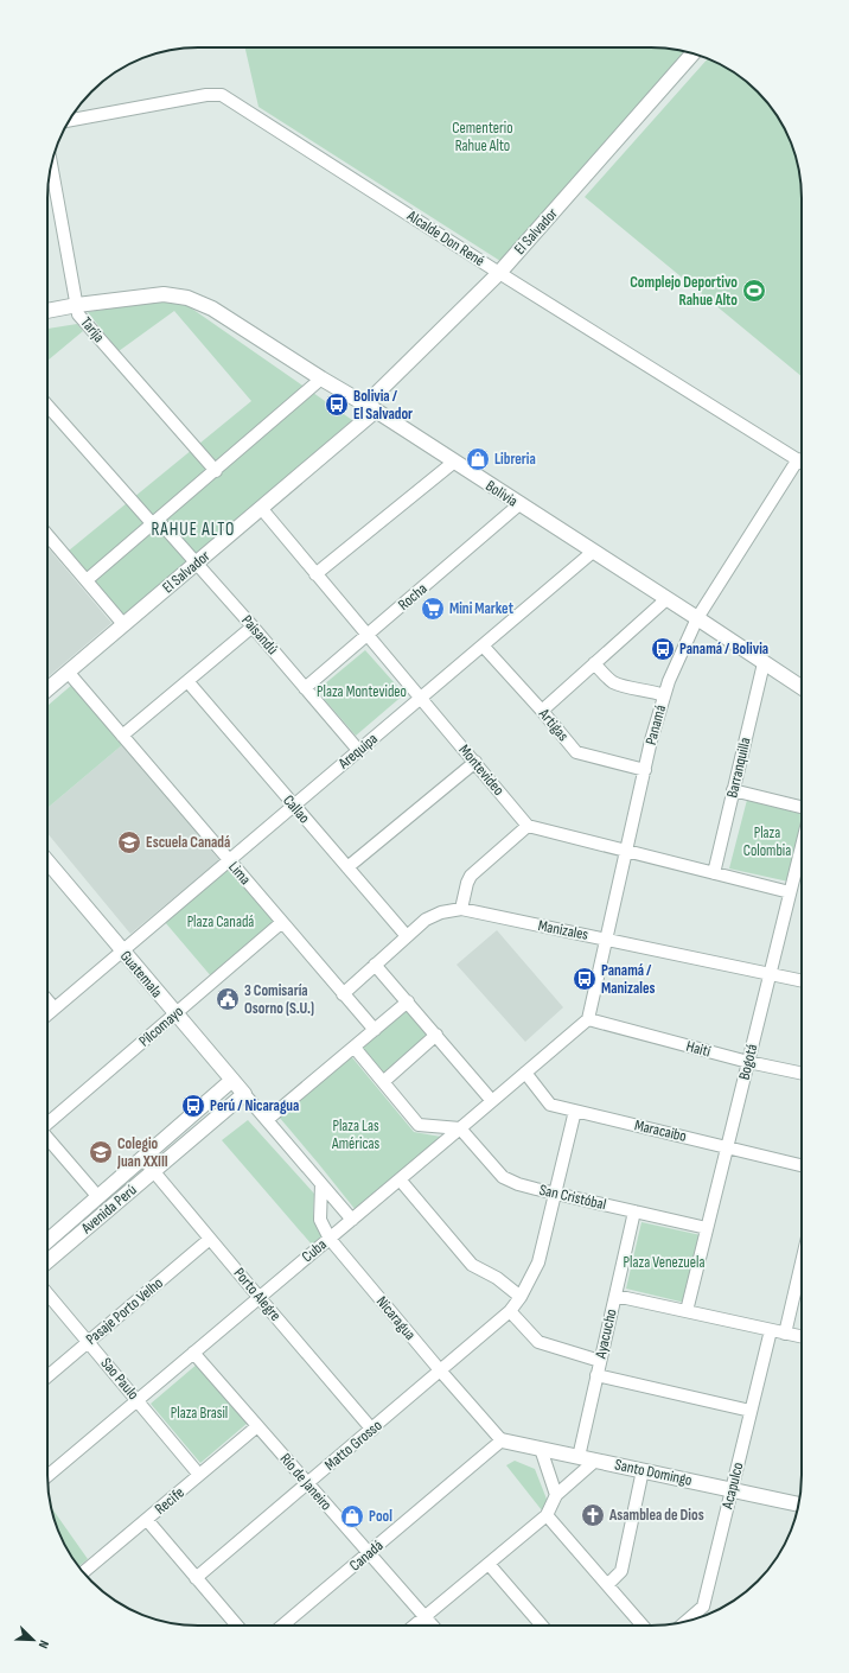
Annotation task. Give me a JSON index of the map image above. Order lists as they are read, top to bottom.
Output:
{
  "streets": {
    "street": [
      "El Salvador",
      "Alcalde Don René",
      "Tarija",
      "Bolivia",
      "Rocha",
      "Paisandú",
      "Artigas",
      "Panamá",
      "Arequipa",
      "Barranquilla",
      "Montevideo",
      "Callao",
      "Lima",
      "Manizales",
      "Guatemala",
      "Pilcomayo",
      "Haití",
      "Bogotá",
      "Maracaibo",
      "San Cristóbal",
      "Avenida Perú",
      "Cuba",
      "Porto Alegre",
      "Pasaje Porto Velho",
      "Nicaragua",
      "Ayacucho",
      "Sao Paulo",
      "Matto Grosso",
      "Santo Domingo",
      "Río de Janeiro",
      "Acapulco",
      "Recife",
      "Canadá"
    ]
  },
  "crossings": [
    ["El Salvador", "Alcalde Don René"],
    ["El Salvador", "Bolivia"],
    ["El Salvador", "Paisandú"],
    ["El Salvador", "Montevideo"],
    ["El Salvador", "Lima"],
    ["Alcalde Don René", "Panamá"],
    ["Tarija", "Bolivia"],
    ["Bolivia", "Rocha"],
    ["Bolivia", "Panamá"],
    ["Bolivia", "Arequipa"],
    ["Bolivia", "Barranquilla"],
    ["Rocha", "Paisandú"],
    ["Rocha", "Montevideo"],
    ["Paisandú", "Arequipa"],
    ["Artigas", "Panamá"],
    ["Artigas", "Arequipa"],
    ["Panamá", "Manizales"],
    ["Panamá", "Haití"],
    ["Panamá", "Cuba"],
    ["Arequipa", "Montevideo"],
    ["Arequipa", "Callao"],
    ["Arequipa", "Lima"],
    ["Arequipa", "Guatemala"],
    ["Callao", "Manizales"],
    ["Lima", "Manizales"],
    ["Lima", "Pilcomayo"],
    ["Manizales", "Bogotá"],
    ["Guatemala", "Pilcomayo"],
    ["Guatemala", "Avenida Perú"],
    ["Haití", "Bogotá"],
    ["Haití", "Cuba"],
    ["Bogotá", "Maracaibo"],
    ["Bogotá", "San Cristóbal"],
    ["Maracaibo", "Cuba"],
    ["Maracaibo", "Matto Grosso"],
    ["San Cristóbal", "Cuba"],
    ["San Cristóbal", "Ayacucho"],
    ["San Cristóbal", "Matto Grosso"],
    ["Avenida Perú", "Porto Alegre"],
    ["Cuba", "Porto Alegre"],
    ["Cuba", "Nicaragua"],
    ["Cuba", "Sao Paulo"],
    ["Cuba", "Río de Janeiro"],
    ["Porto Alegre", "Pasaje Porto Velho"],
    ["Porto Alegre", "Matto Grosso"],
    ["Pasaje Porto Velho", "Sao Paulo"],
    ["Nicaragua", "Matto Grosso"],
    ["Nicaragua", "Santo Domingo"],
    ["Nicaragua", "Canadá"],
    ["Ayacucho", "Santo Domingo"],
    ["Sao Paulo", "Recife"],
    ["Matto Grosso", "Río de Janeiro"],
    ["Santo Domingo", "Acapulco"],
    ["Santo Domingo", "Canadá"],
    ["Río de Janeiro", "Recife"],
    ["Río de Janeiro", "Canadá"]
  ],
  "districts": ["RAHUE ALTO"],
  "parks": [
    "Cementerio Rahue Alto",
    "Plaza Montevideo",
    "Plaza Colombia",
    "Plaza Canadá",
    "Plaza Las Américas",
    "Plaza Venezuela",
    "Plaza Brasil"
  ],
  "places": {
    "sports": ["Complejo Deportivo Rahue Alto"],
    "bus stop": [
      "Bolivia / El Salvador",
      "Panamá / Bolivia",
      "Panamá / Manizales",
      "Perú / Nicaragua"
    ],
    "shop": ["Libreria", "Pool"],
    "supermarket": ["Mini Market"],
    "school or university": ["Escuela Canadá", "Colegio Juan XXIII"],
    "public building": ["3 Comisaría Osorno (S.U.)"],
    "church": ["Asamblea de Dios"]
  },
  "north": "bottom right"
}
